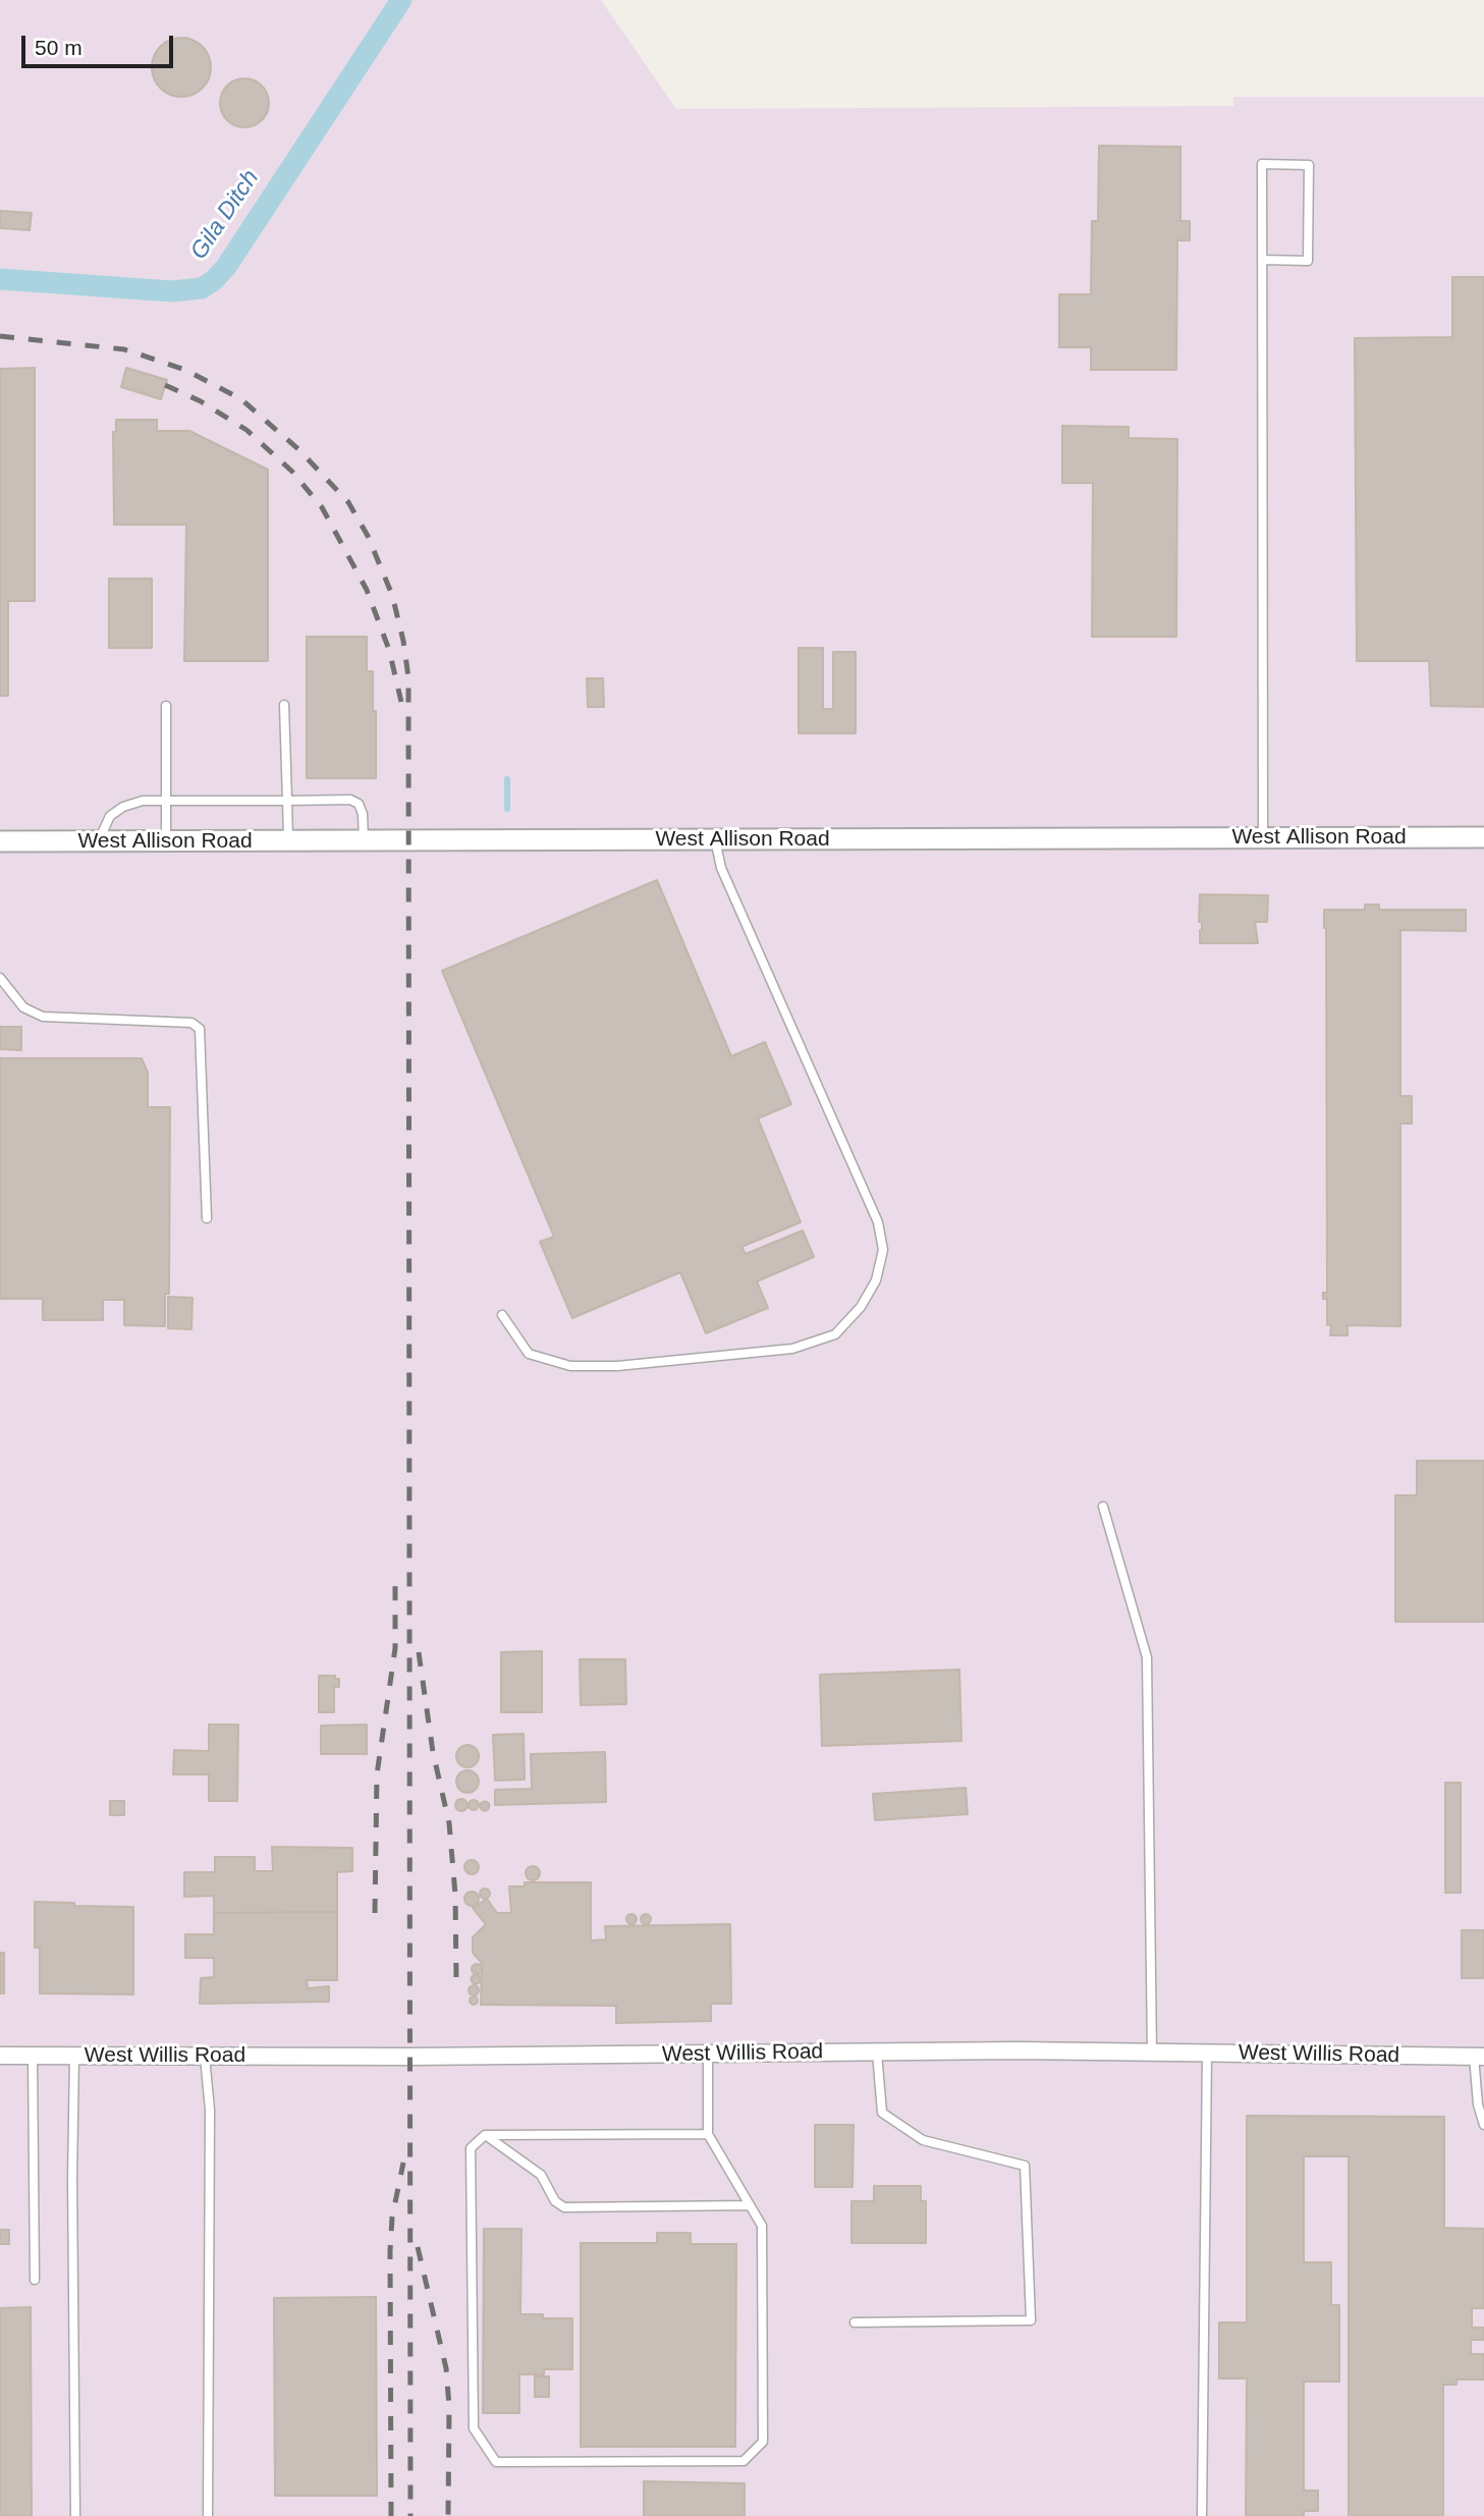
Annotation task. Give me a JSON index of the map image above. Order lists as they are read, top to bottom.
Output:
{
  "streets": {
    "street": ["West Allison Road", "West Willis Road"]
  },
  "water": ["Gila Ditch"],
  "scale_bar": "50 m"
}
